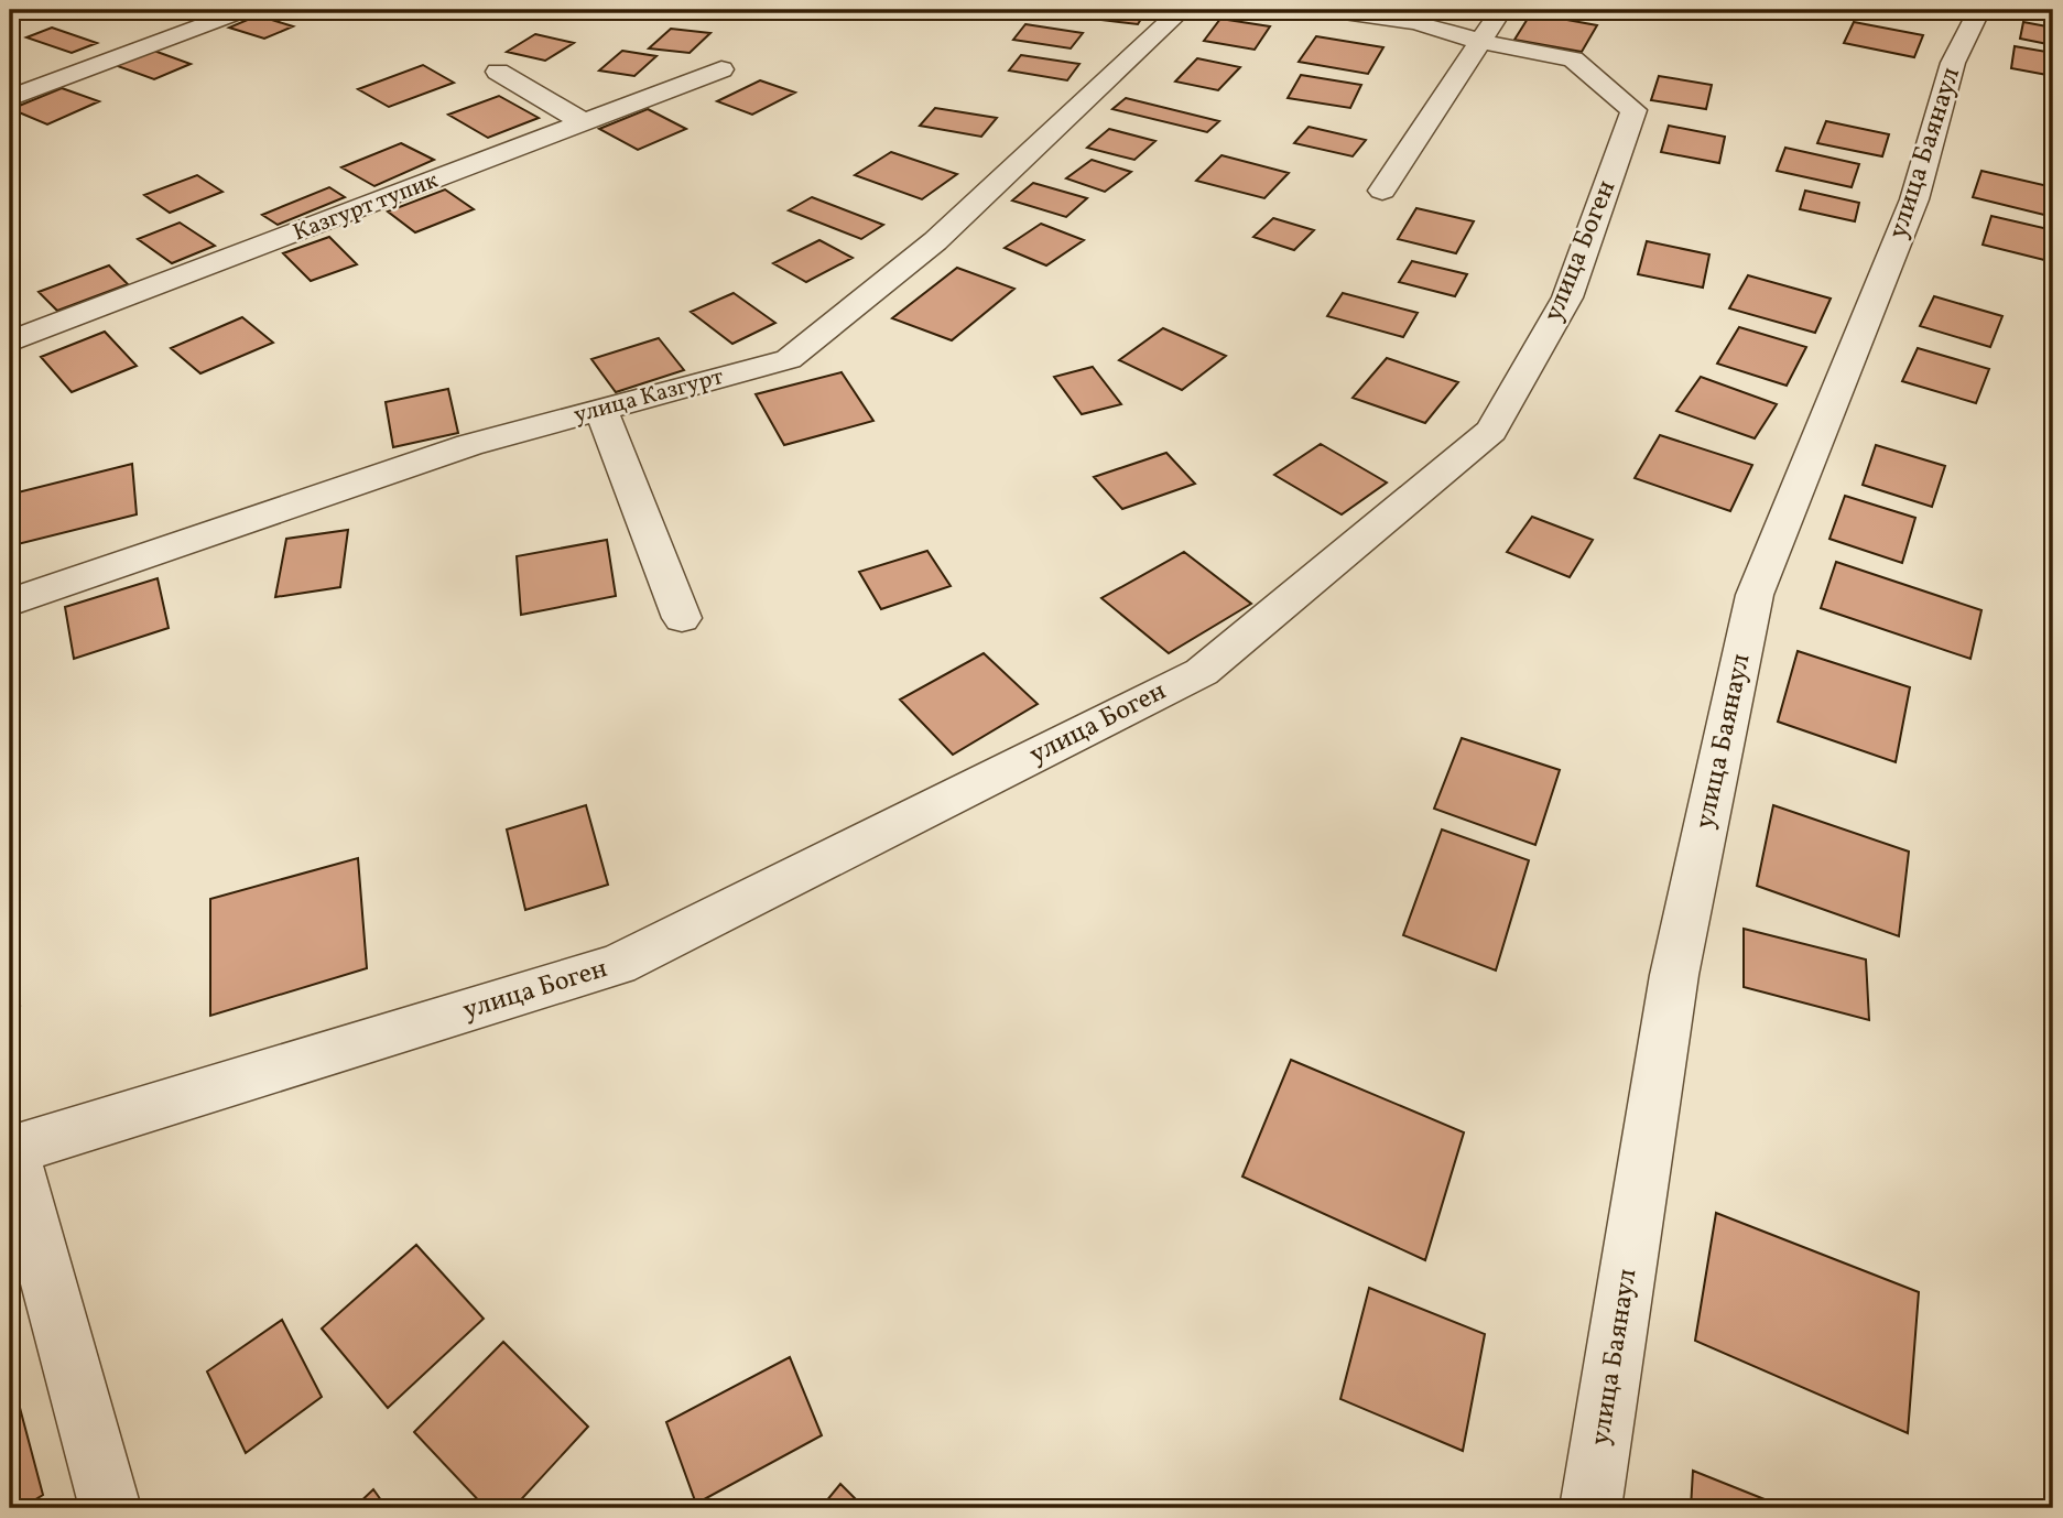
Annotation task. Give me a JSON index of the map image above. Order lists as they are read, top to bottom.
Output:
{
  "streets": {
    "street": [
      "улица Баянаул",
      "Казгурт тупик",
      "улица Боген",
      "улица Казгурт"
    ]
  }
}
